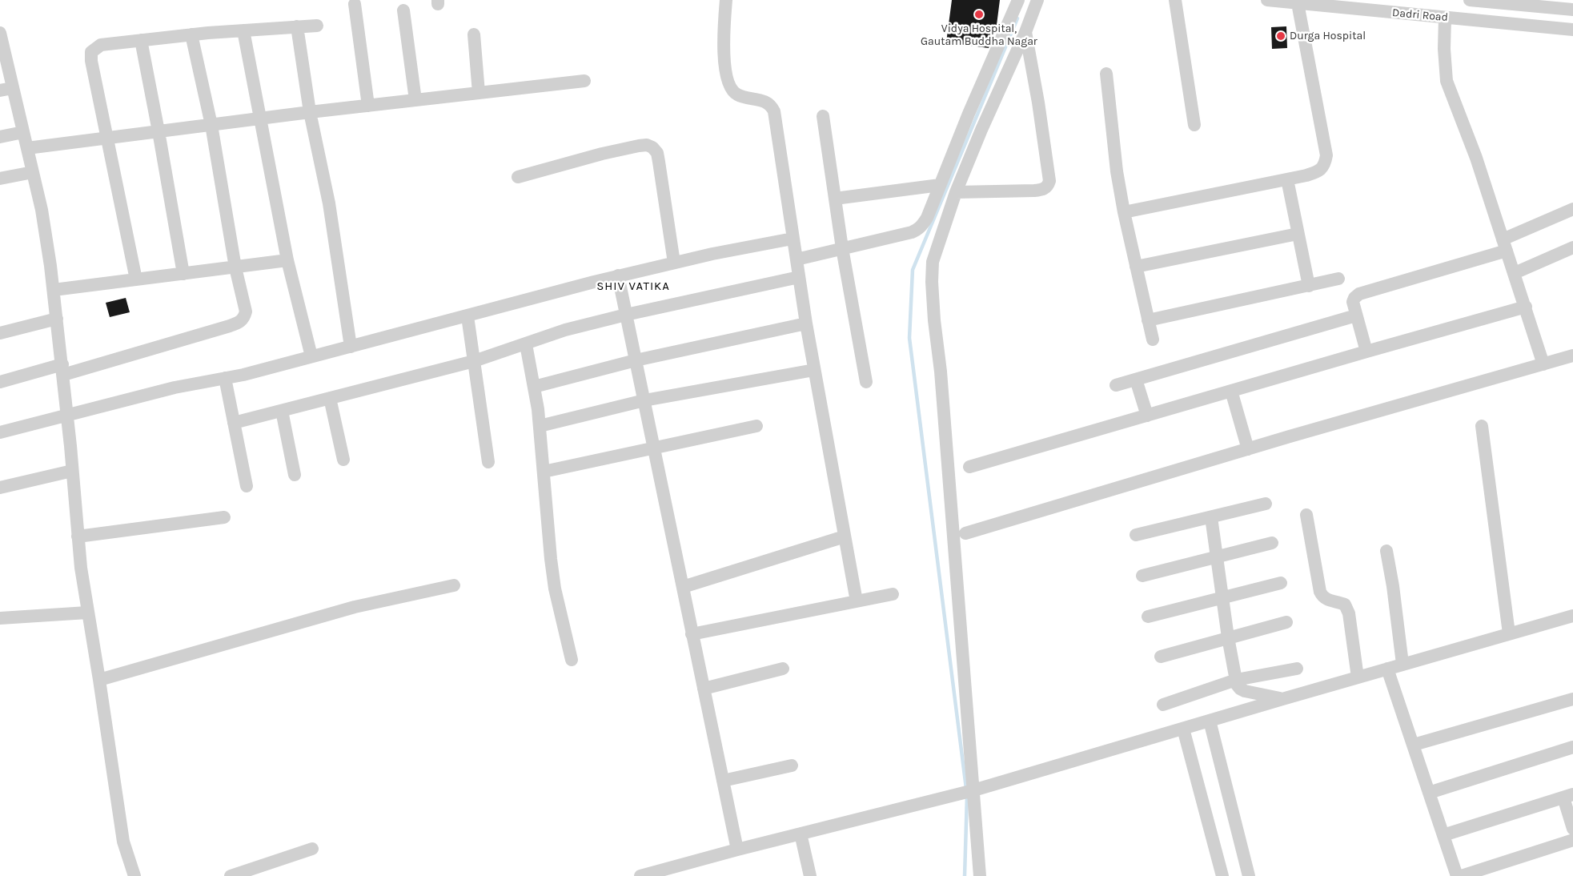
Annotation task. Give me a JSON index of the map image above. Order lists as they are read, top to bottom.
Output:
{
  "streets": {
    "street": ["Dadri Road"]
  },
  "districts": ["SHIV VATIKA"],
  "places": ["Vidya Hospital, Gautam Buddha Nagar", "Durga Hospital"]
}
